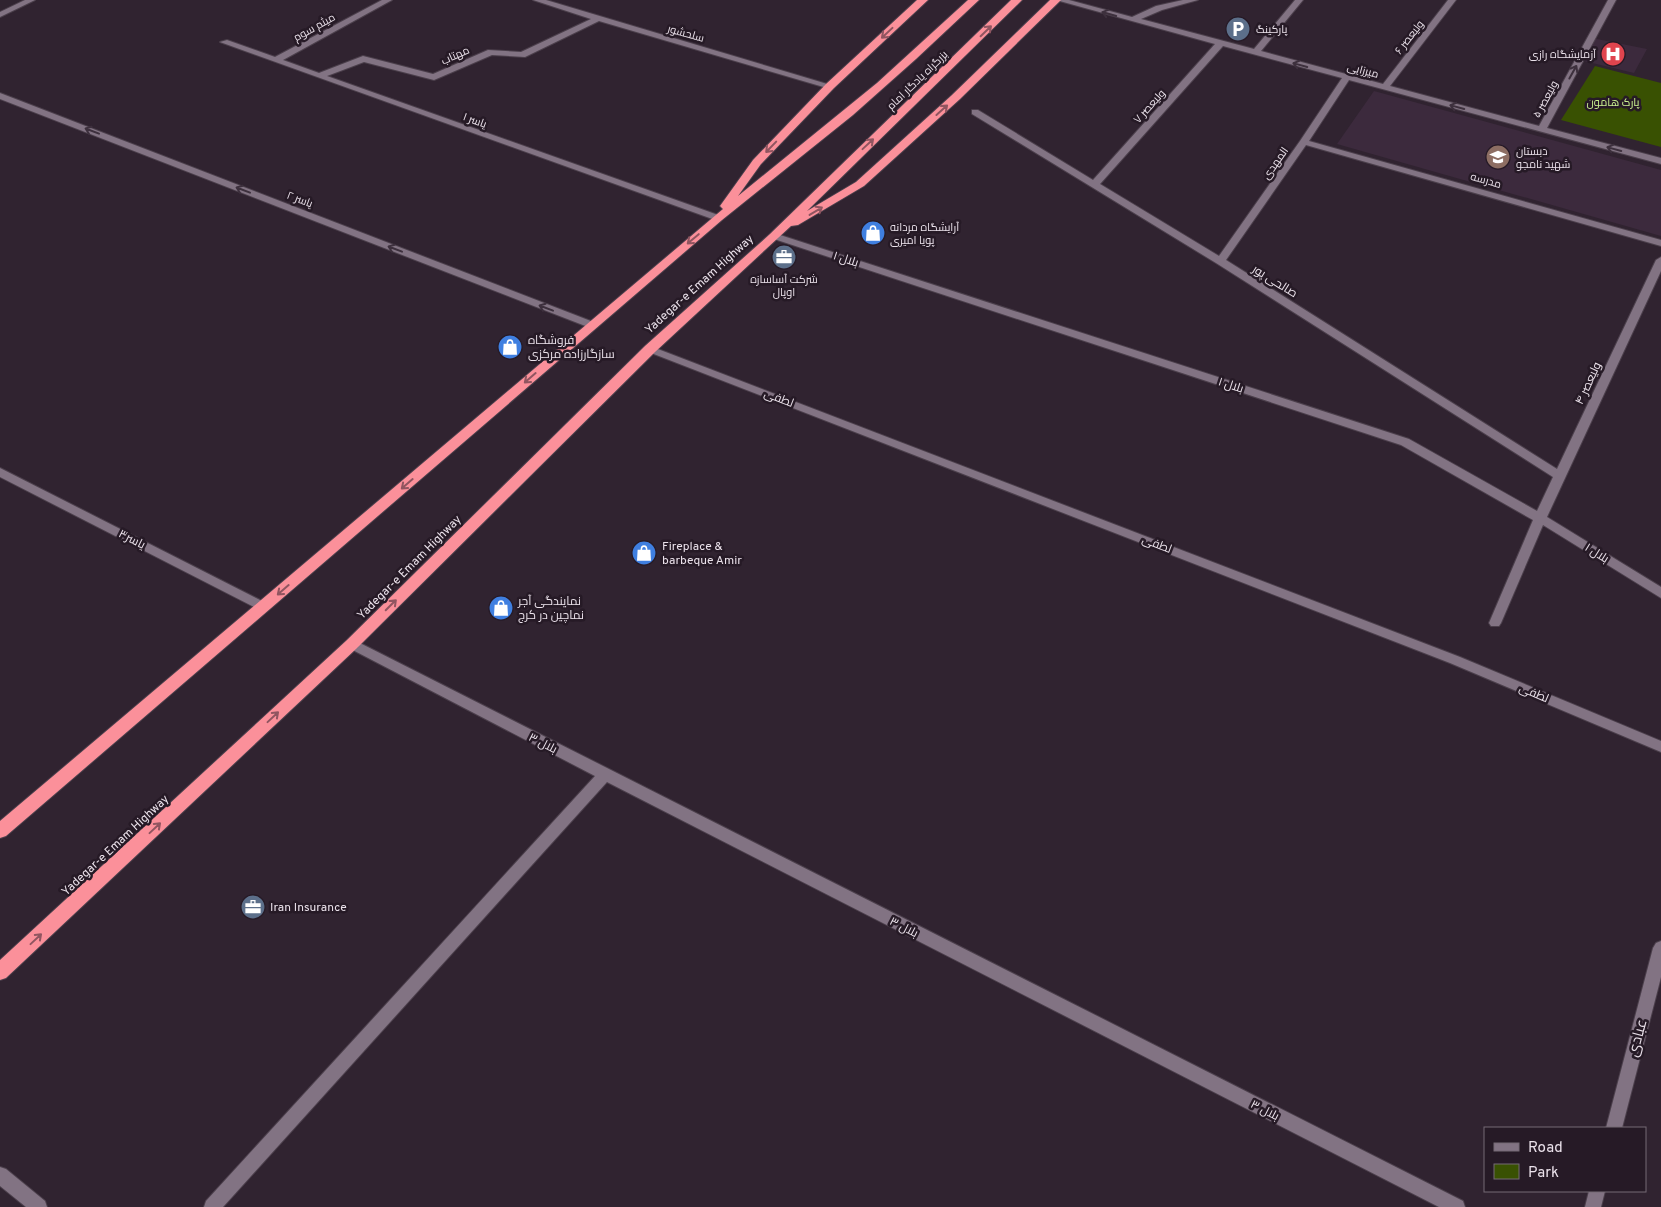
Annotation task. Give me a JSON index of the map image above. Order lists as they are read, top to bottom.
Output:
{
  "streets": {
    "highway": ["Yadegar-e Emam Highway"],
    "street": [
      "میثم سوم",
      "سلحشور",
      "ولیعصر ۶",
      "مهتاب",
      "میرزایی",
      "ولیعصر ۵",
      "ولیعصر ۷",
      "یاسر ۱",
      "المهدی",
      "مدرسه",
      "یاسر ۲",
      "بلال ۱",
      "صالحی پور",
      "ولیعصر ۴",
      "لطفی",
      "یاسر۳",
      "بلال ۳",
      "عبادی"
    ]
  },
  "crossings": [
    ["میثم سوم", "یاسر ۱"],
    ["سلحشور", "مهتاب"],
    ["ولیعصر ۶", "میرزایی"],
    ["مهتاب", "یاسر ۱"],
    ["میرزایی", "ولیعصر ۵"],
    ["میرزایی", "ولیعصر ۷"],
    ["میرزایی", "المهدی"],
    ["ولیعصر ۷", "صالحی پور"],
    ["المهدی", "مدرسه"],
    ["المهدی", "صالحی پور"],
    ["بلال ۱", "Yadegar-e Emam Highway"],
    ["بلال ۱", "ولیعصر ۴"],
    ["صالحی پور", "ولیعصر ۴"],
    ["Yadegar-e Emam Highway", "لطفی"],
    ["Yadegar-e Emam Highway", "بلال ۳"]
  ],
  "one_way": ["میرزایی", "ولیعصر ۵", "یاسر ۲"],
  "parks": ["پارک هامون"],
  "places": {
    "parking": ["پارکینگ"],
    "hospital": ["آزمایشگاه رازی"],
    "school or university": ["دبستان شهید نامجو"],
    "shop": [
      "آرایشگاه مردانه پویا امیری",
      "فروشگاه سازگارزاده مرکزی",
      "Fireplace & barbeque Amir",
      "نمایندگی آجر نماچین در کرج"
    ],
    "office": ["شرکت آساسازه اوپال", "Iran Insurance"]
  },
  "legend": ["Road", "Park"]
}
